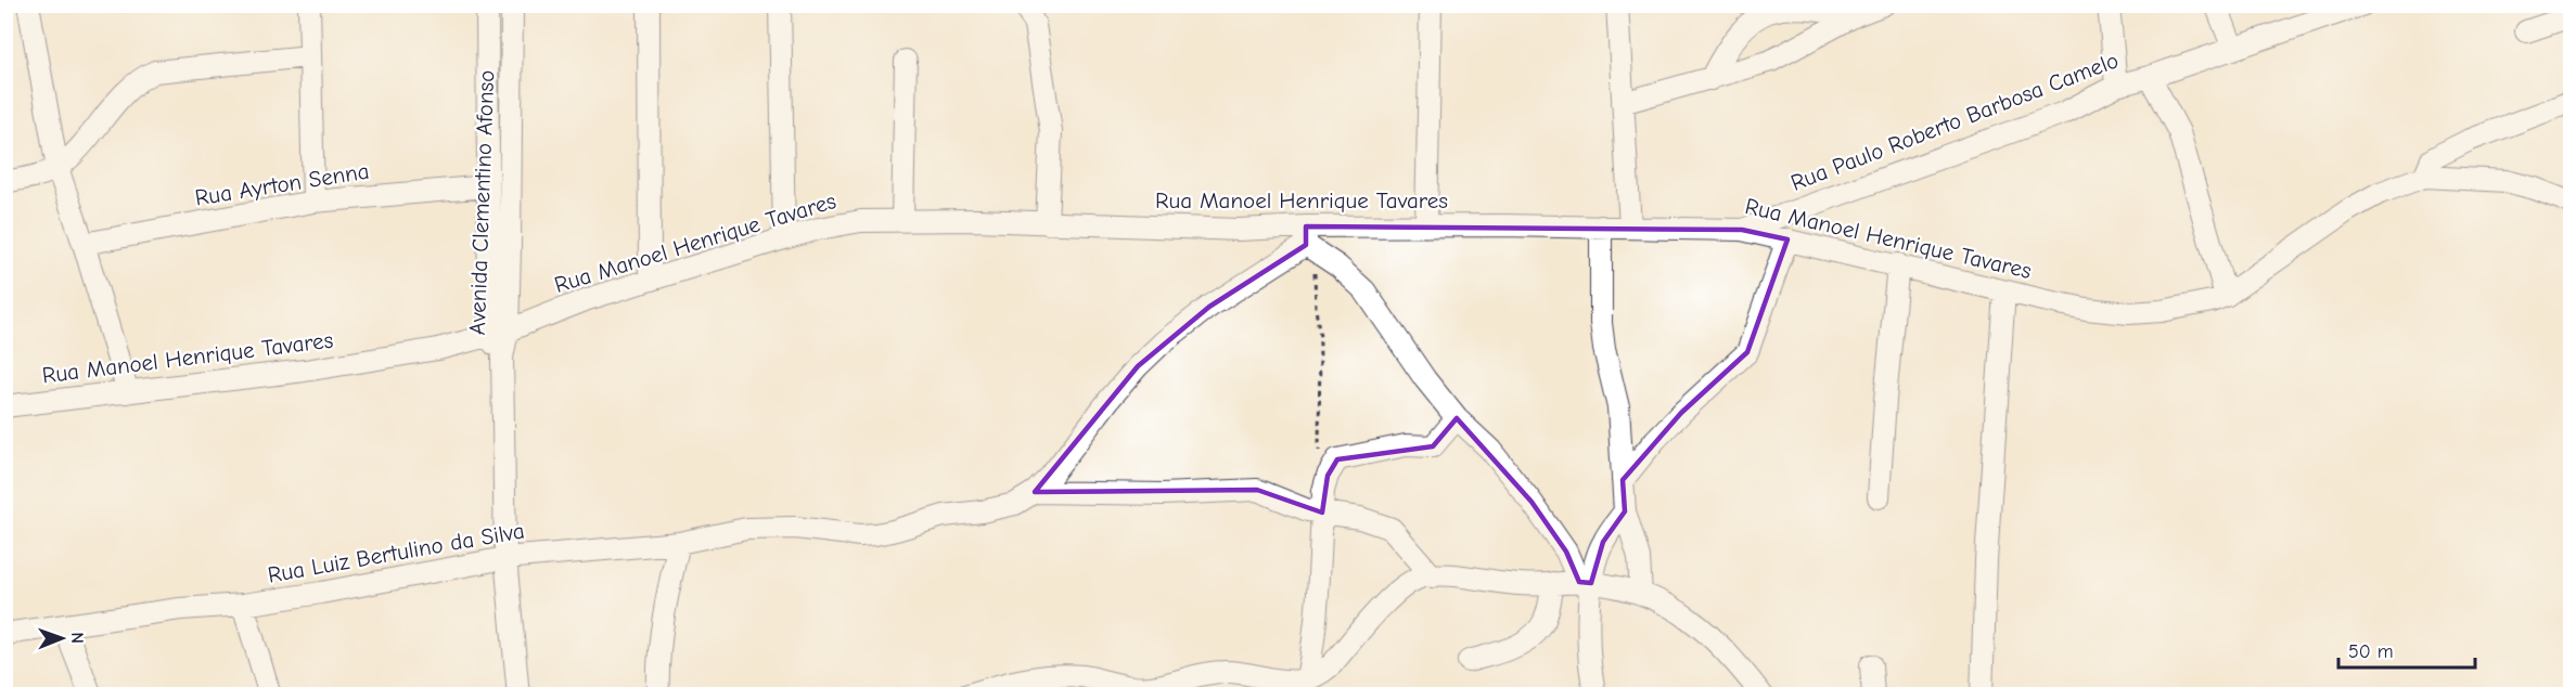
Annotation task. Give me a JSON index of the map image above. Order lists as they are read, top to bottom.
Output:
{
  "streets": {
    "street": [
      "Rua Paulo Roberto Barbosa Camelo",
      "Rua Ayrton Senna",
      "Rua Manoel Henrique Tavares",
      "Avenida Clementino Afonso",
      "Rua Luiz Bertulino da Silva"
    ]
  },
  "crossings": [
    ["Rua Paulo Roberto Barbosa Camelo", "Rua Manoel Henrique Tavares"],
    ["Rua Ayrton Senna", "Avenida Clementino Afonso"],
    ["Rua Manoel Henrique Tavares", "Avenida Clementino Afonso"],
    ["Avenida Clementino Afonso", "Rua Luiz Bertulino da Silva"]
  ],
  "scale_bar": "50 m",
  "north": "right"
}
